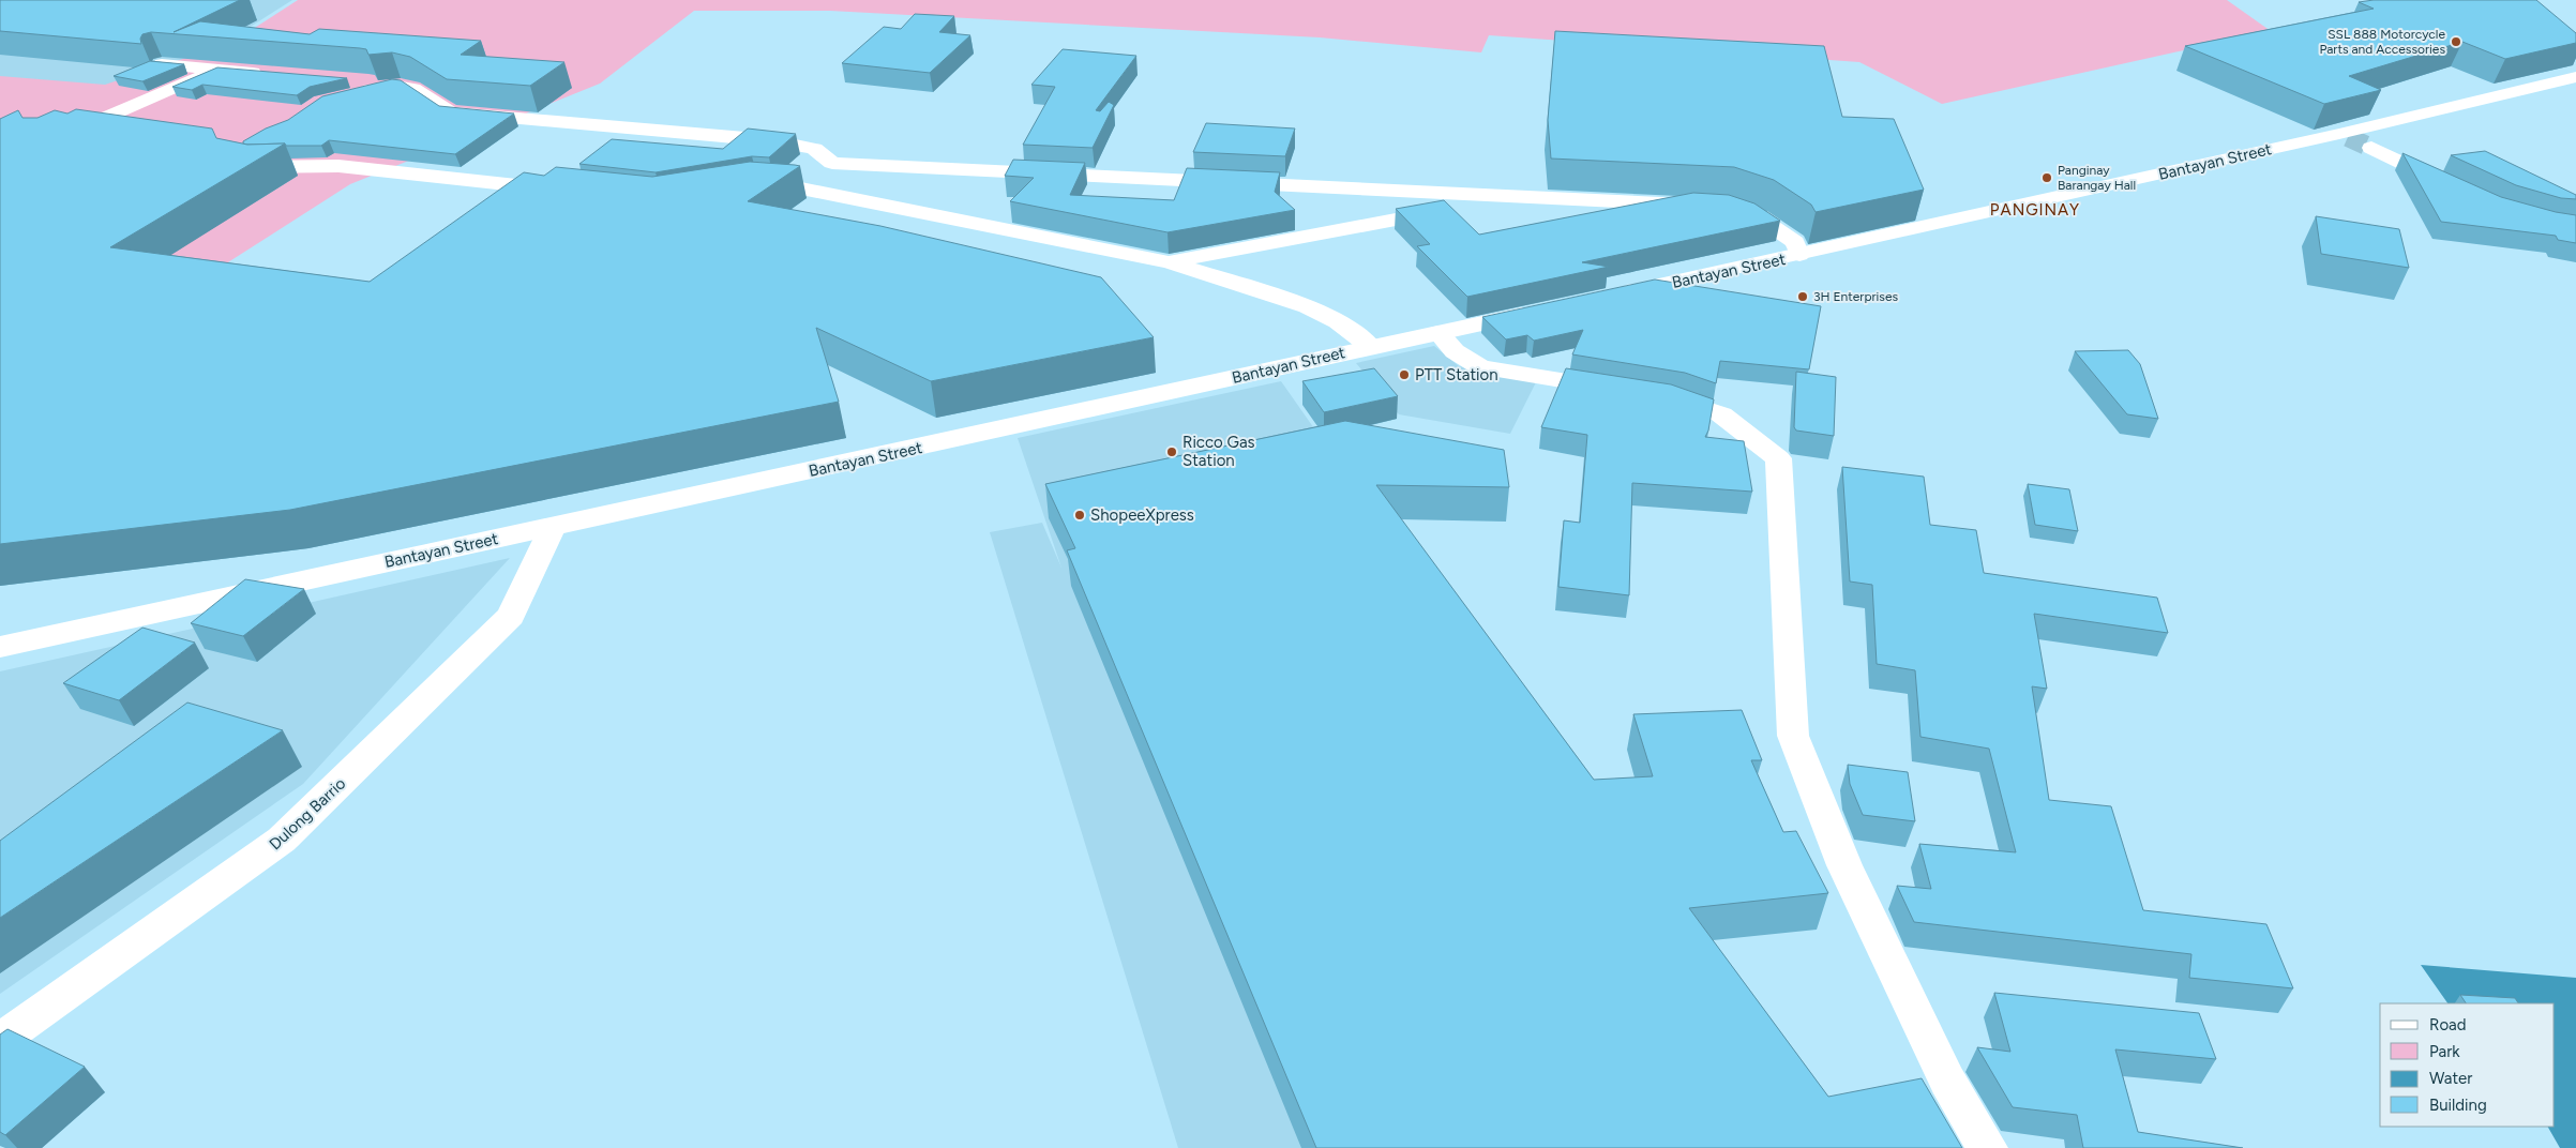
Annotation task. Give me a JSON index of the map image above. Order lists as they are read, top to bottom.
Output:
{
  "streets": {
    "street": ["Bantayan Street", "Dulong Barrio"]
  },
  "crossings": [
    ["Bantayan Street", "Dulong Barrio"]
  ],
  "districts": ["PANGINAY"],
  "places": [
    "SSL 888 Motorcycle Parts and Accessories",
    "Panginay Barangay Hall",
    "3H Enterprises",
    "PTT Station",
    "Ricco Gas Station",
    "ShopeeXpress"
  ],
  "legend": [
    "Road",
    "Park",
    "Water",
    "Building"
  ]
}
